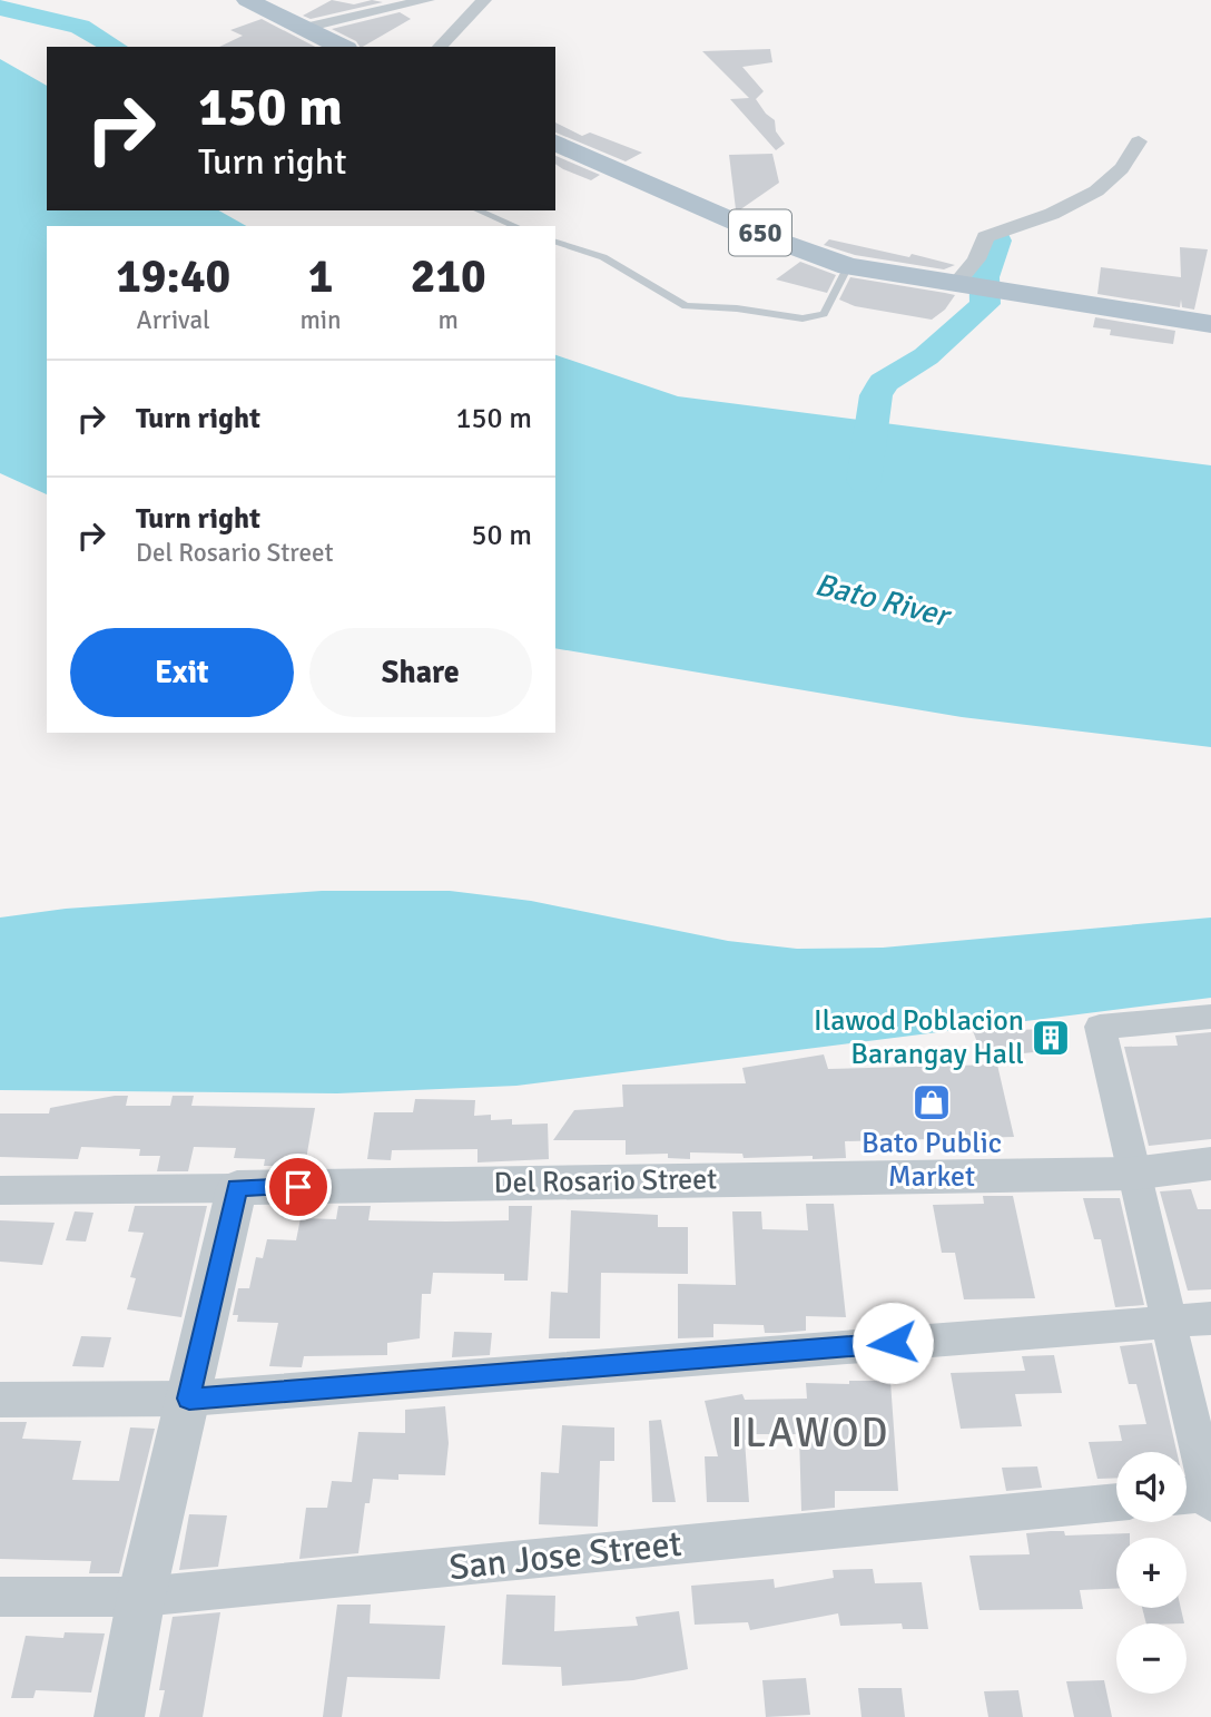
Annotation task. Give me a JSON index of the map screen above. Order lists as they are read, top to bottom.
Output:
{
  "streets": {
    "main road": ["650"],
    "street": ["Del Rosario Street", "San Jose Street"]
  },
  "districts": ["ILAWOD"],
  "water": ["Bato River"],
  "places": {
    "building": ["Ilawod Poblacion Barangay Hall"],
    "shop": ["Bato Public Market"]
  },
  "page": {
    "turn": ["150 m", "Turn right"],
    "eta": [
      "19:40",
      "Arrival",
      "1",
      "min",
      "210",
      "m"
    ],
    "list": [
      {
        "name": "Turn right",
        "value": "150 m"
      },
      {
        "name": "Turn right",
        "note": "Del Rosario Street",
        "value": "50 m"
      }
    ],
    "buttons": ["Exit", "Share"],
    "map_buttons": ["+", "−"]
  }
}
